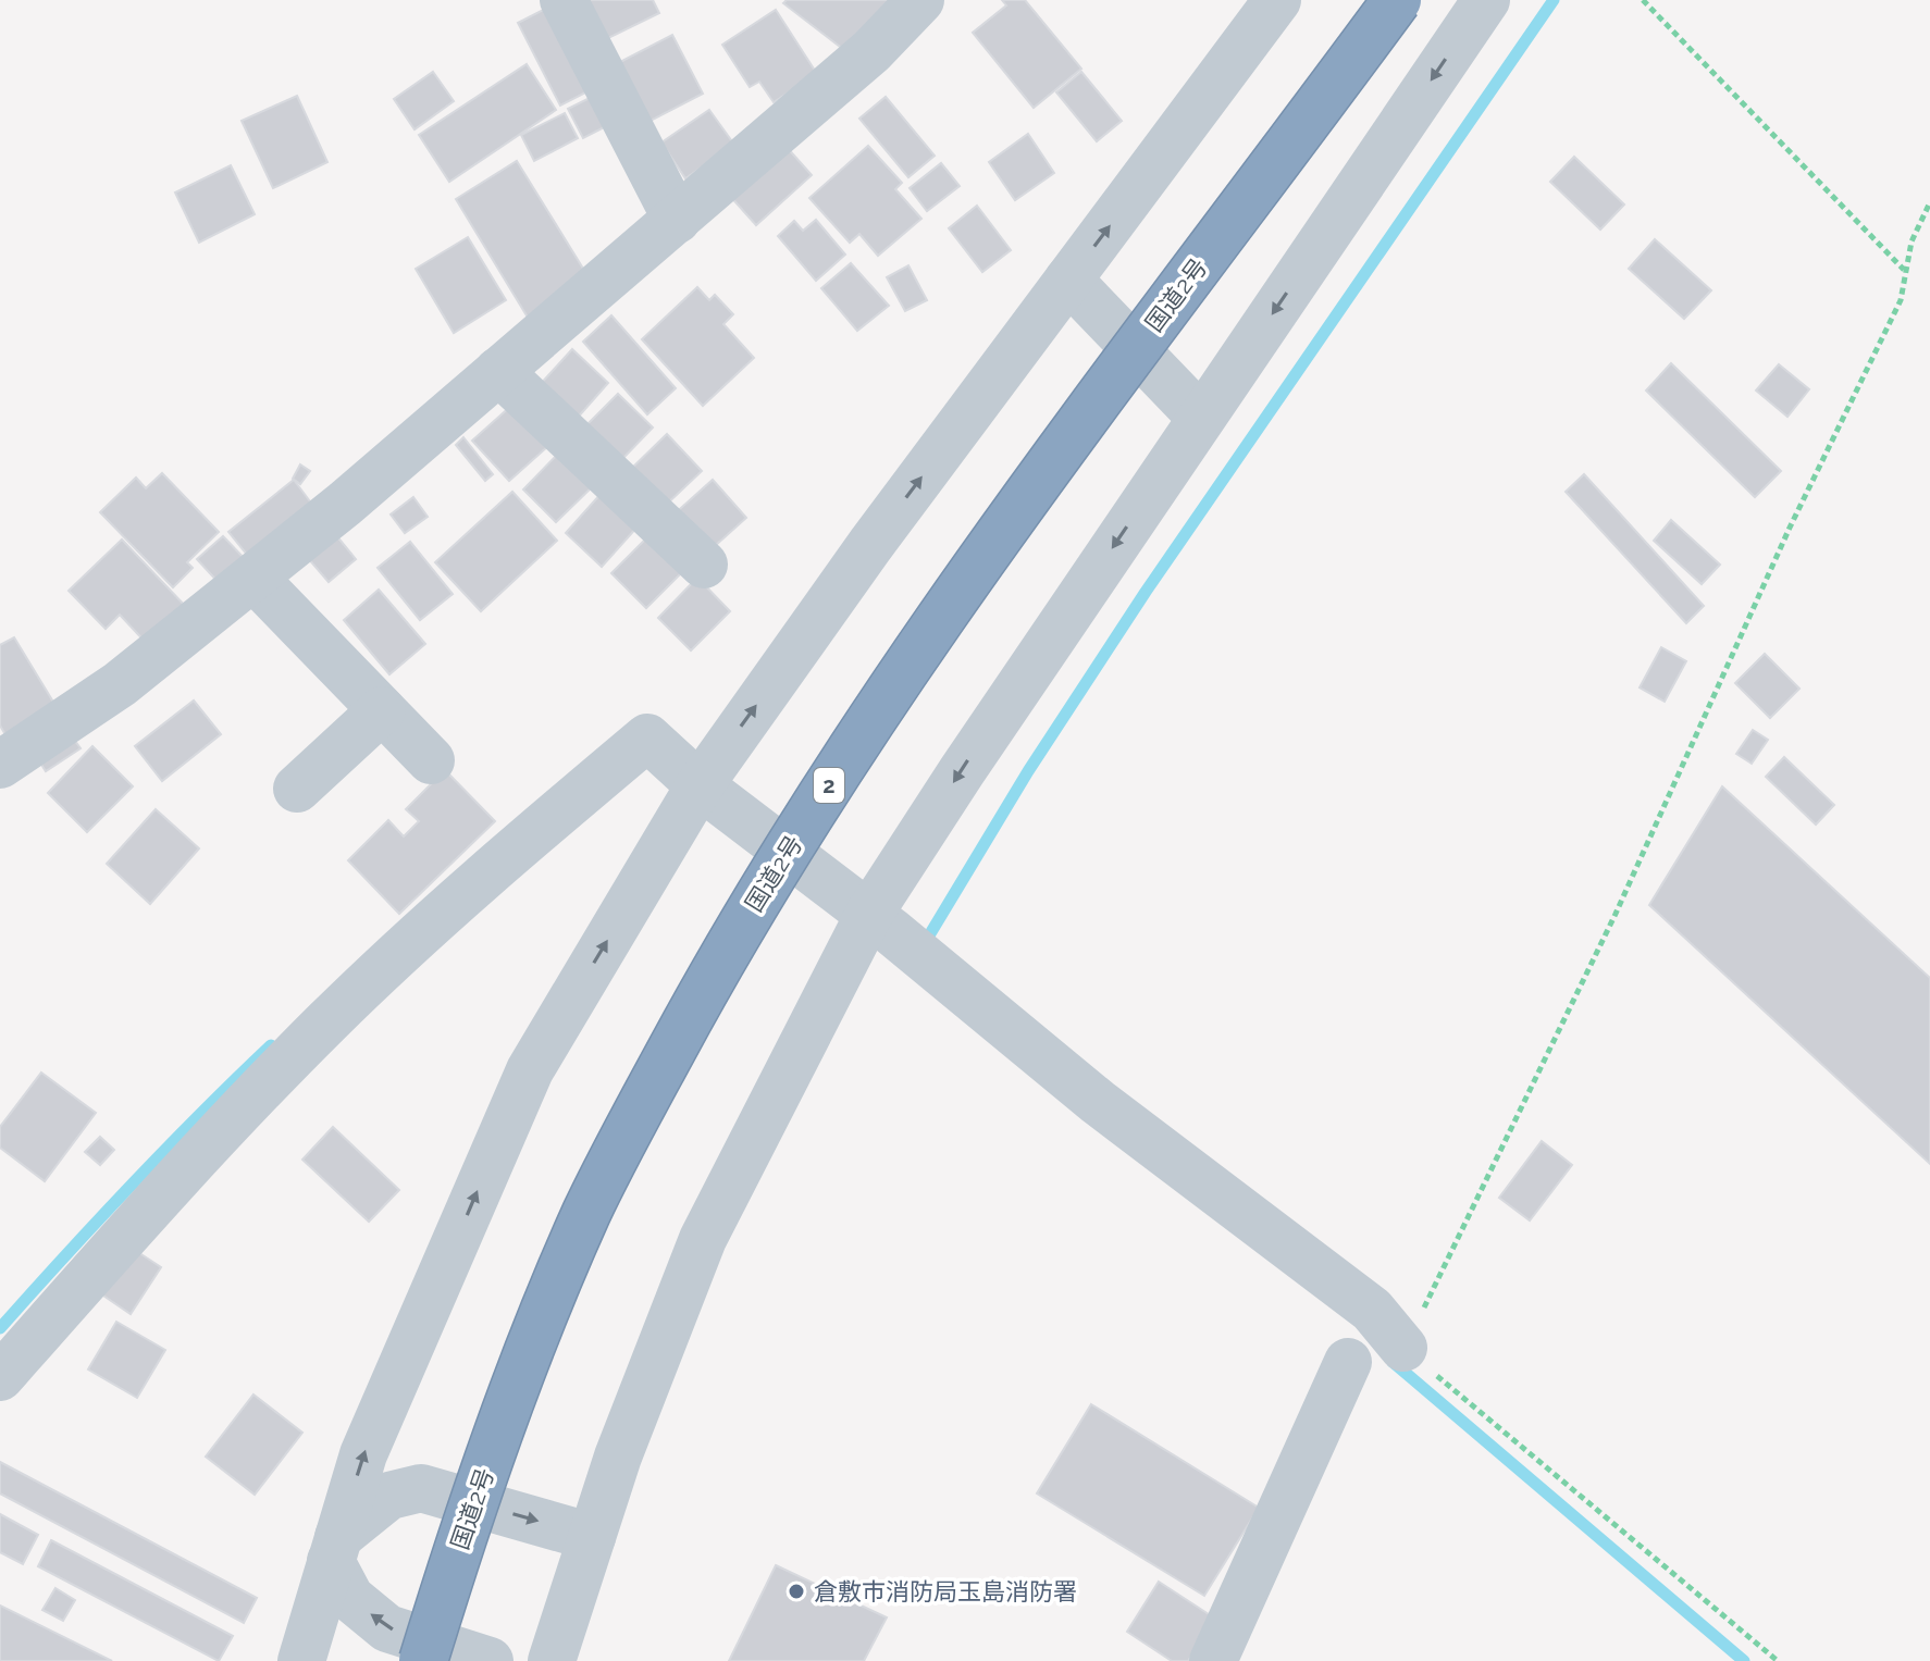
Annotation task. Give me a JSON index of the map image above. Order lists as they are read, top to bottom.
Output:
{
  "streets": {
    "highway": ["国道2号", "2"]
  },
  "places": ["倉敷市消防局玉島消防署"]
}
